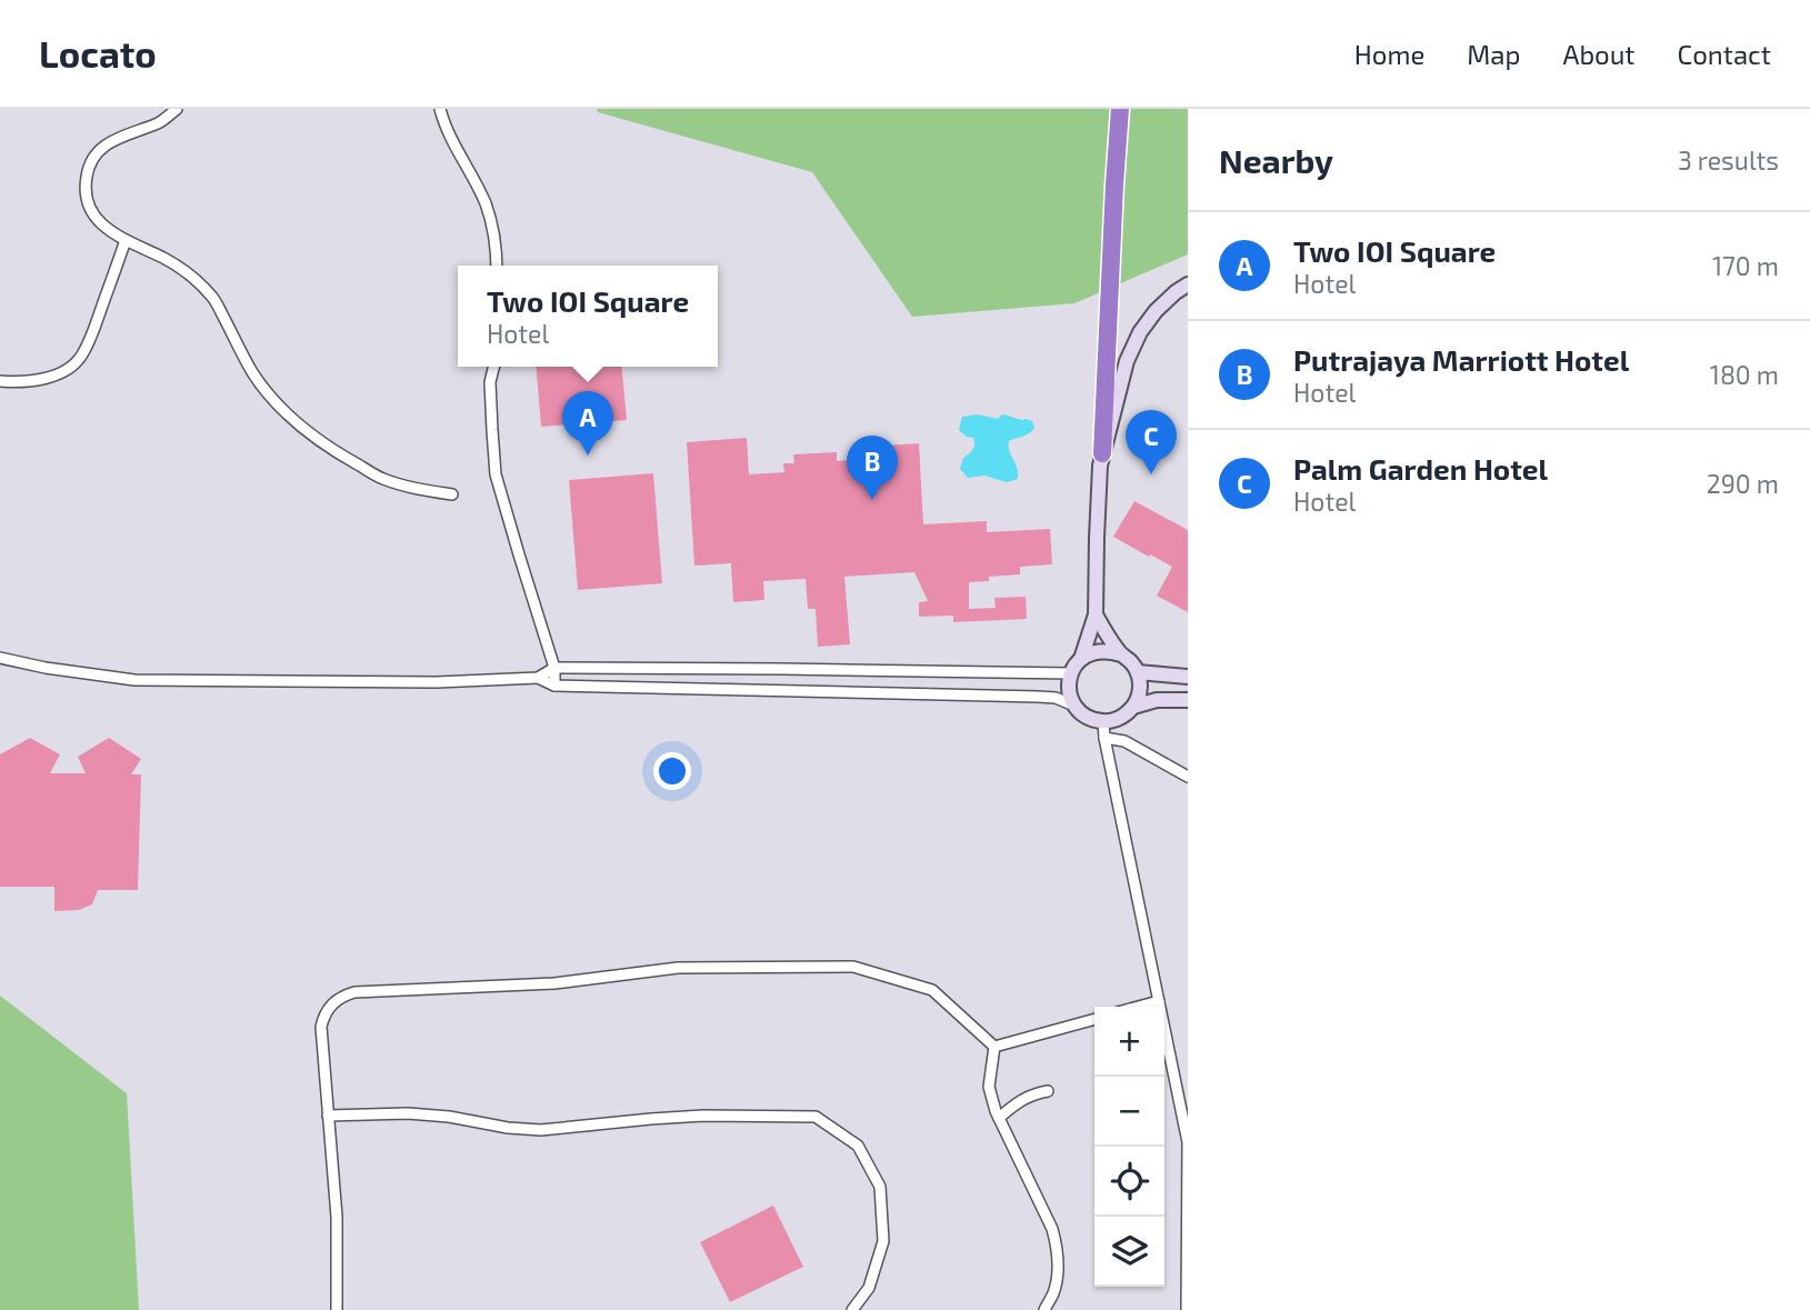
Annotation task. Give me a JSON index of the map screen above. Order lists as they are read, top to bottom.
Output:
{
  "page": {
    "header": "Locato",
    "nav": [
      "Home",
      "Map",
      "About",
      "Contact"
    ],
    "heading": ["Nearby", "3 results"],
    "list": [
      {
        "mark": "A",
        "name": "Two IOI Square",
        "note": "Hotel",
        "value": "170 m"
      },
      {
        "mark": "B",
        "name": "Putrajaya Marriott Hotel",
        "note": "Hotel",
        "value": "180 m"
      },
      {
        "mark": "C",
        "name": "Palm Garden Hotel",
        "note": "Hotel",
        "value": "290 m"
      }
    ],
    "popup": ["Two IOI Square", "Hotel"],
    "pins": ["A", "C", "B"],
    "map_buttons": ["+", "−"]
  }
}
